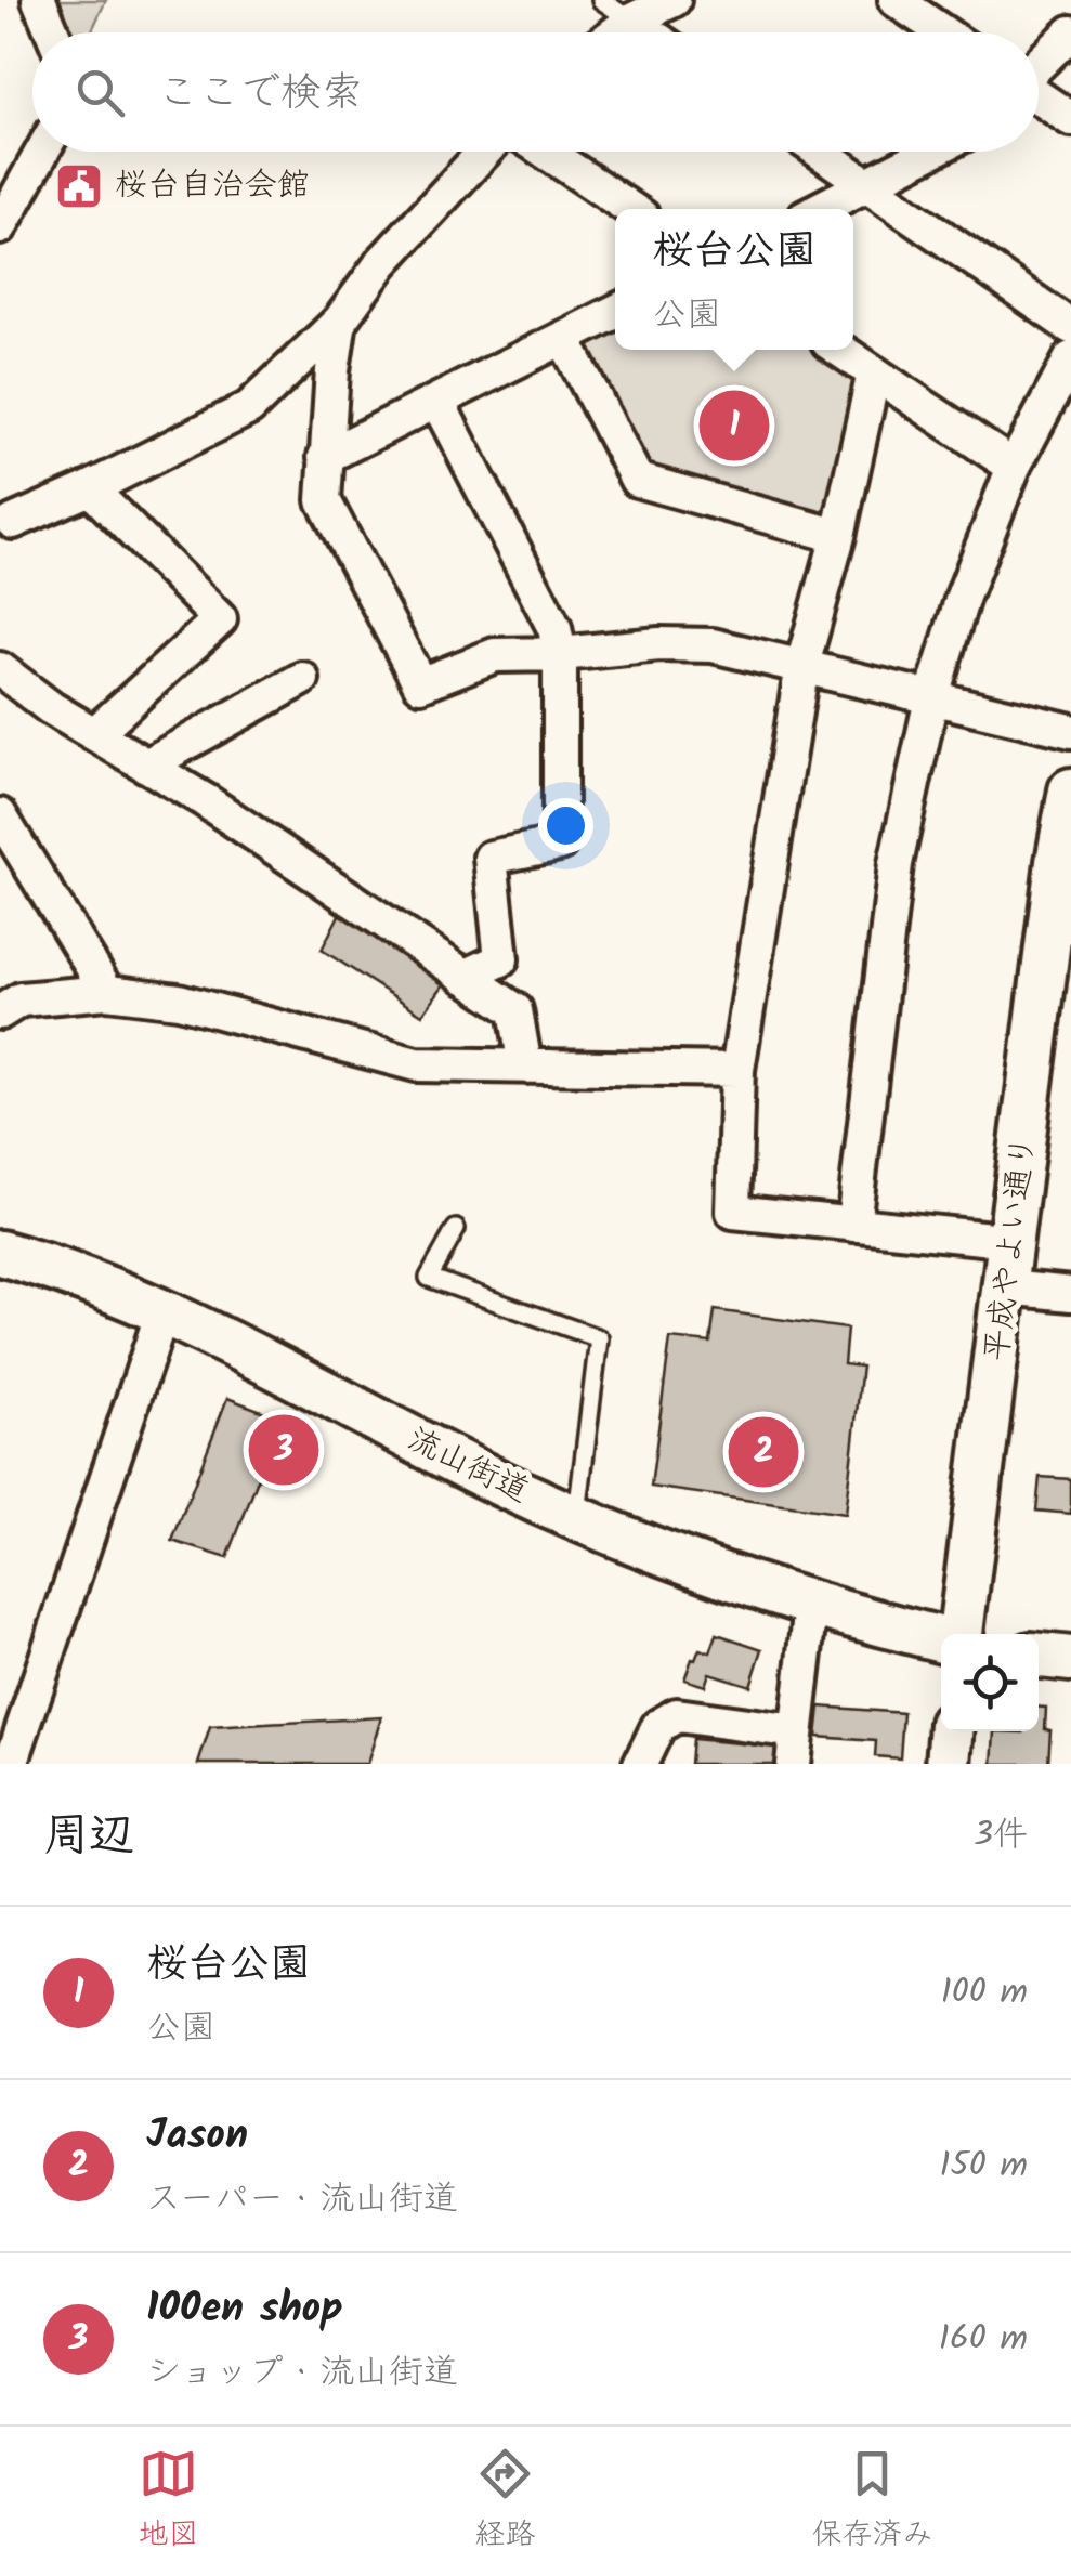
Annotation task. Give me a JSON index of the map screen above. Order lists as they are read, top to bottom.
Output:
{
  "streets": {
    "street": ["平成やよい通り", "流山街道"]
  },
  "places": {
    "public building": ["桜台自治会館"]
  },
  "page": {
    "search": "ここで検索",
    "popup": ["桜台公園", "公園"],
    "pins": ["1", "3", "2"],
    "heading": ["周辺", "3件"],
    "list": [
      {
        "mark": "1",
        "name": "桜台公園",
        "note": "公園",
        "value": "100 m"
      },
      {
        "mark": "2",
        "name": "Jason",
        "note": "スーパー · 流山街道",
        "value": "150 m"
      },
      {
        "mark": "3",
        "name": "100en shop",
        "note": "ショップ · 流山街道",
        "value": "160 m"
      }
    ],
    "nav": ["地図", "経路", "保存済み"]
  }
}
